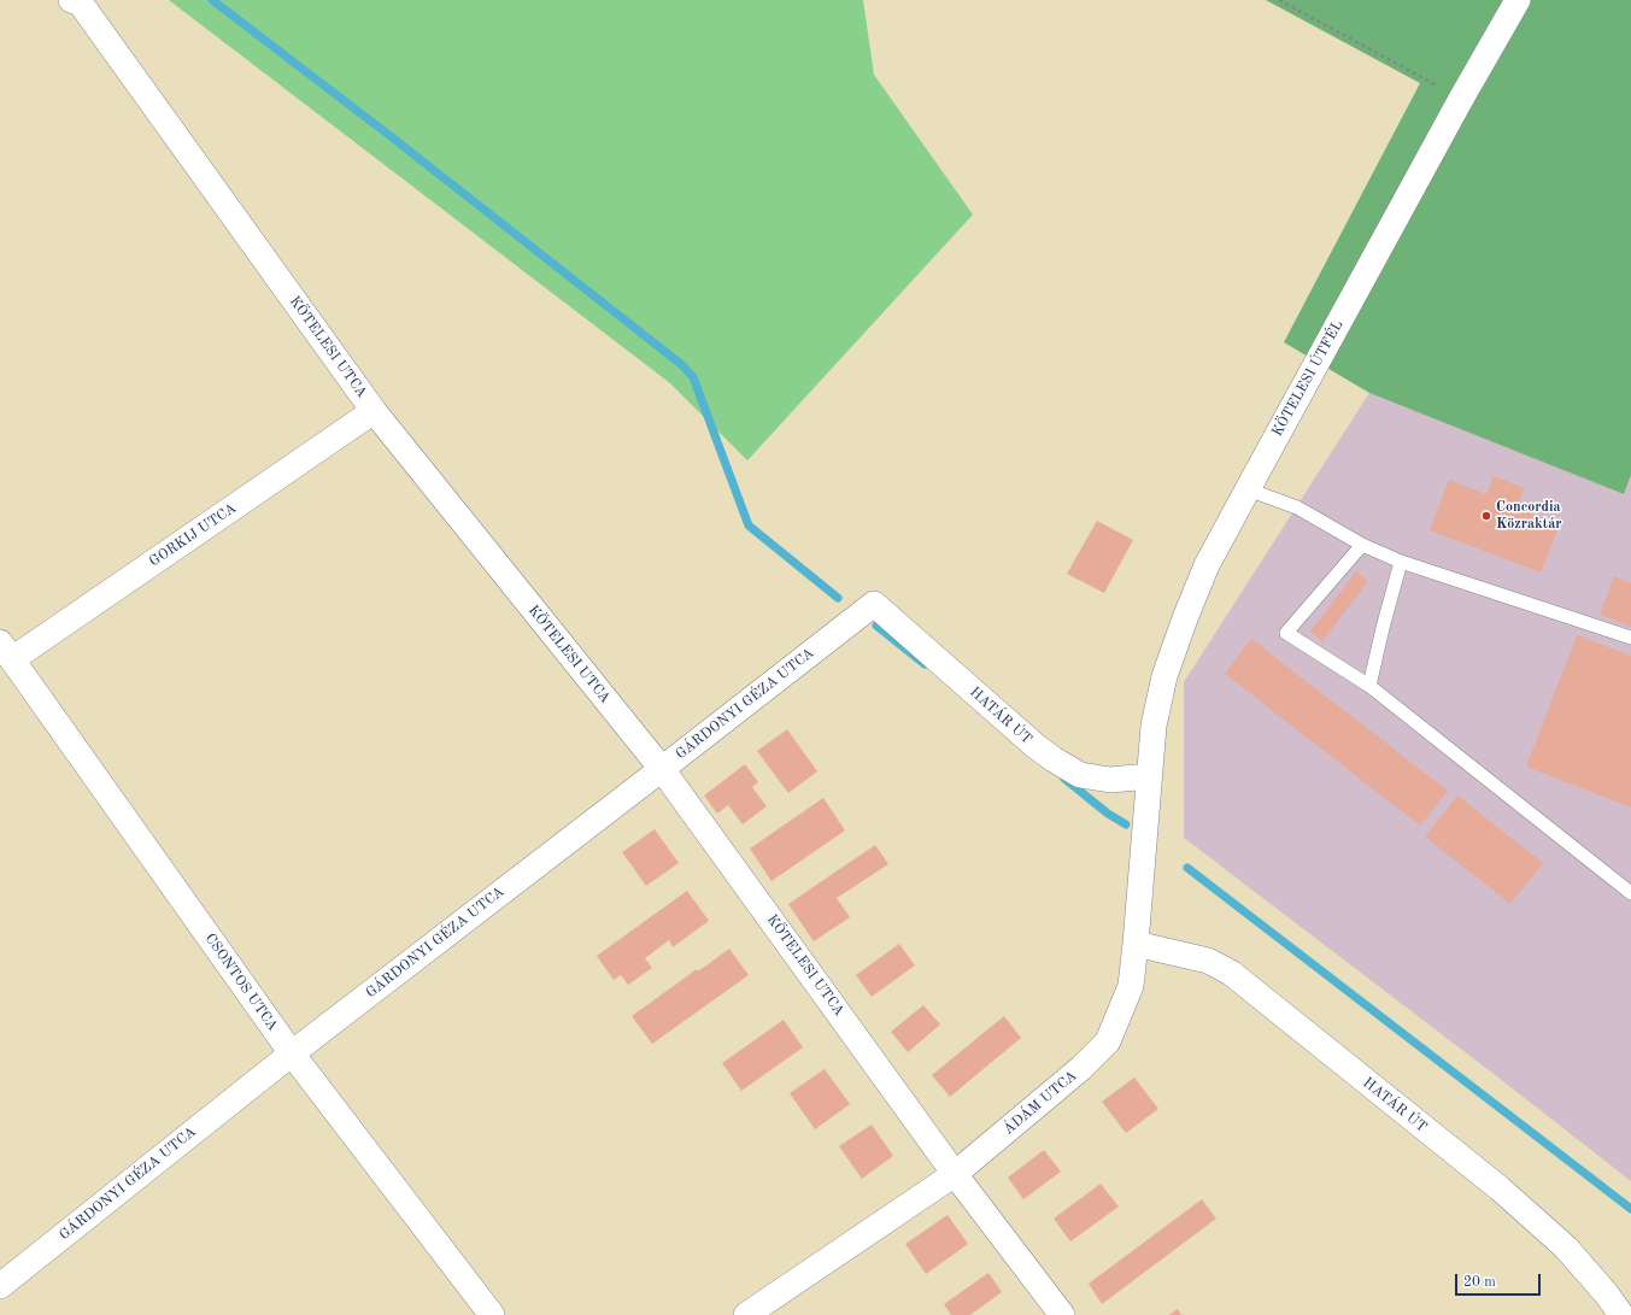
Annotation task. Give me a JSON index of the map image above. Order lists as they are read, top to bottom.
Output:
{
  "streets": {
    "street": [
      "KÖTELESI UTCA",
      "KÖTELESI ÚTFÉL",
      "GORKIJ UTCA",
      "GÁRDONYI GÉZA UTCA",
      "HATÁR ÚT",
      "CSONTOS UTCA",
      "ÁDÁM UTCA"
    ]
  },
  "crossings": [
    ["KÖTELESI UTCA", "GORKIJ UTCA"],
    ["KÖTELESI UTCA", "GÁRDONYI GÉZA UTCA"],
    ["KÖTELESI UTCA", "ÁDÁM UTCA"],
    ["KÖTELESI ÚTFÉL", "HATÁR ÚT"],
    ["KÖTELESI ÚTFÉL", "ÁDÁM UTCA"],
    ["GORKIJ UTCA", "CSONTOS UTCA"],
    ["GÁRDONYI GÉZA UTCA", "HATÁR ÚT"],
    ["GÁRDONYI GÉZA UTCA", "CSONTOS UTCA"],
    ["HATÁR ÚT", "ÁDÁM UTCA"]
  ],
  "places": ["Concordia Közraktár"],
  "scale_bar": "20 m"
}
